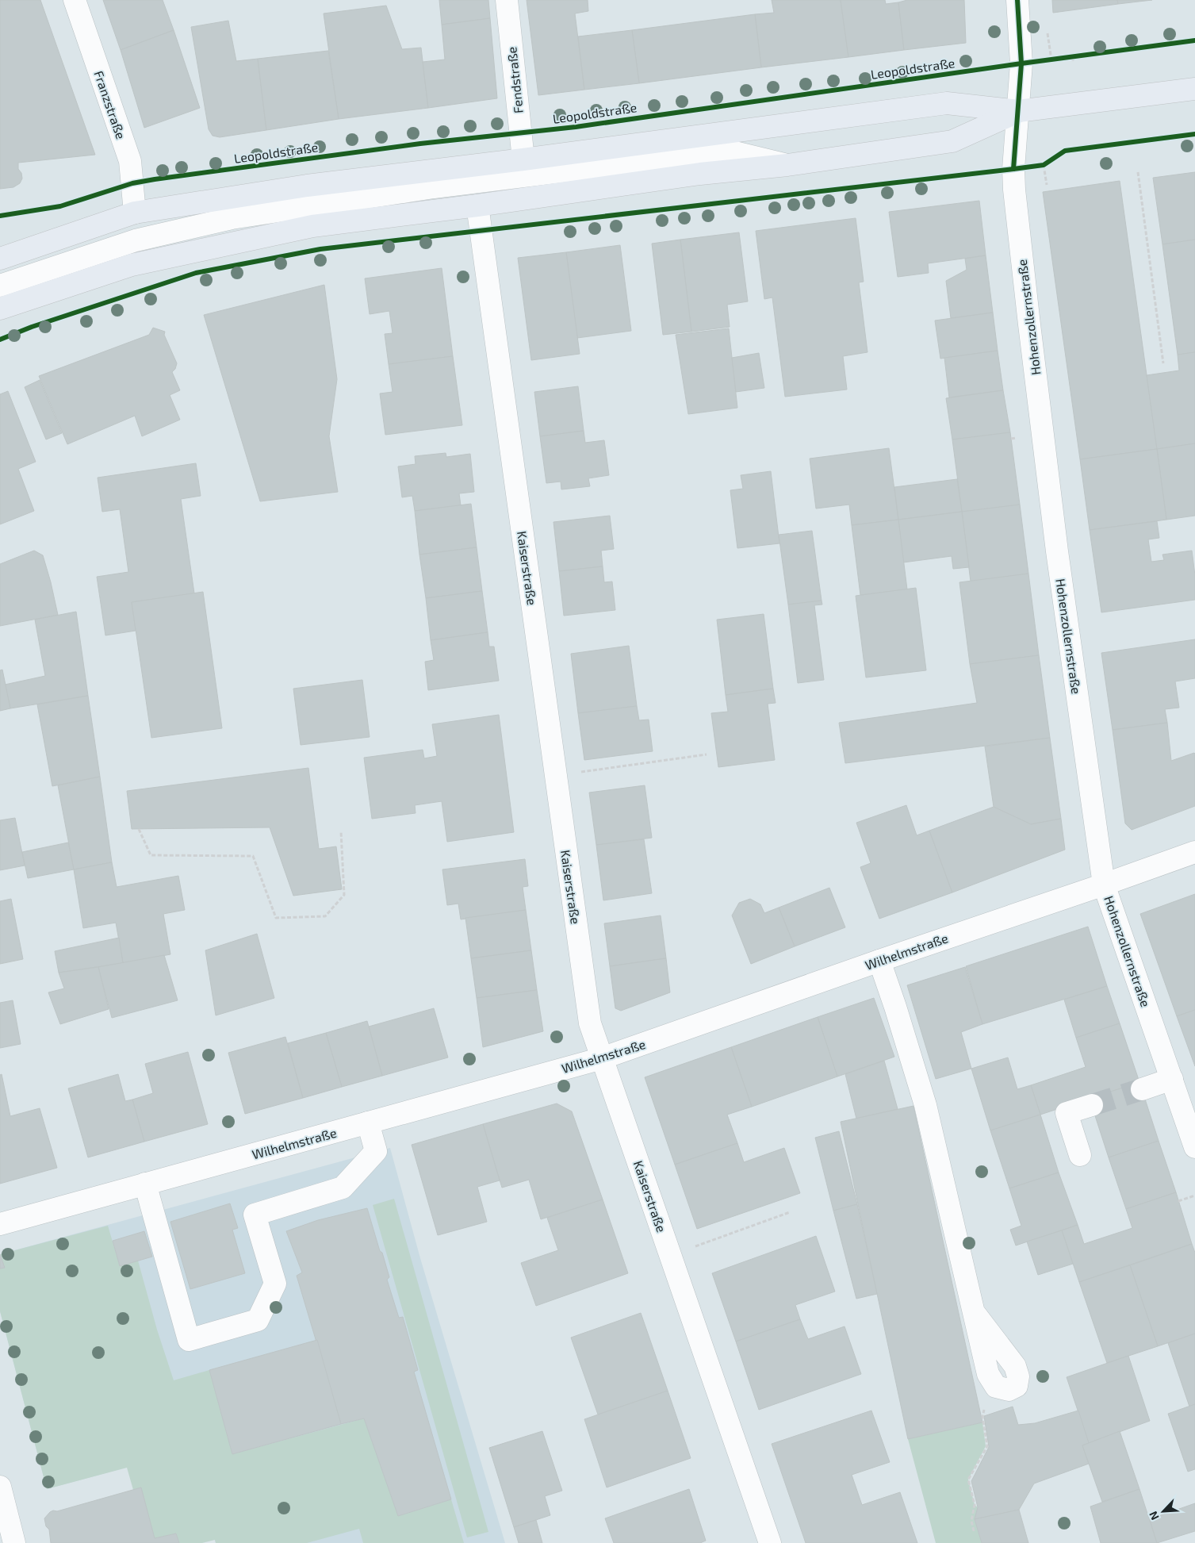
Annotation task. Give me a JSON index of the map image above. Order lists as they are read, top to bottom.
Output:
{
  "streets": {
    "street": [
      "Fendstraße",
      "Franzstraße",
      "Hohenzollernstraße",
      "Kaiserstraße",
      "Wilhelmstraße"
    ],
    "cycle path": ["Leopoldstraße"]
  },
  "crossings": [
    ["Hohenzollernstraße", "Wilhelmstraße"],
    ["Kaiserstraße", "Wilhelmstraße"]
  ],
  "north": "bottom left"
}
